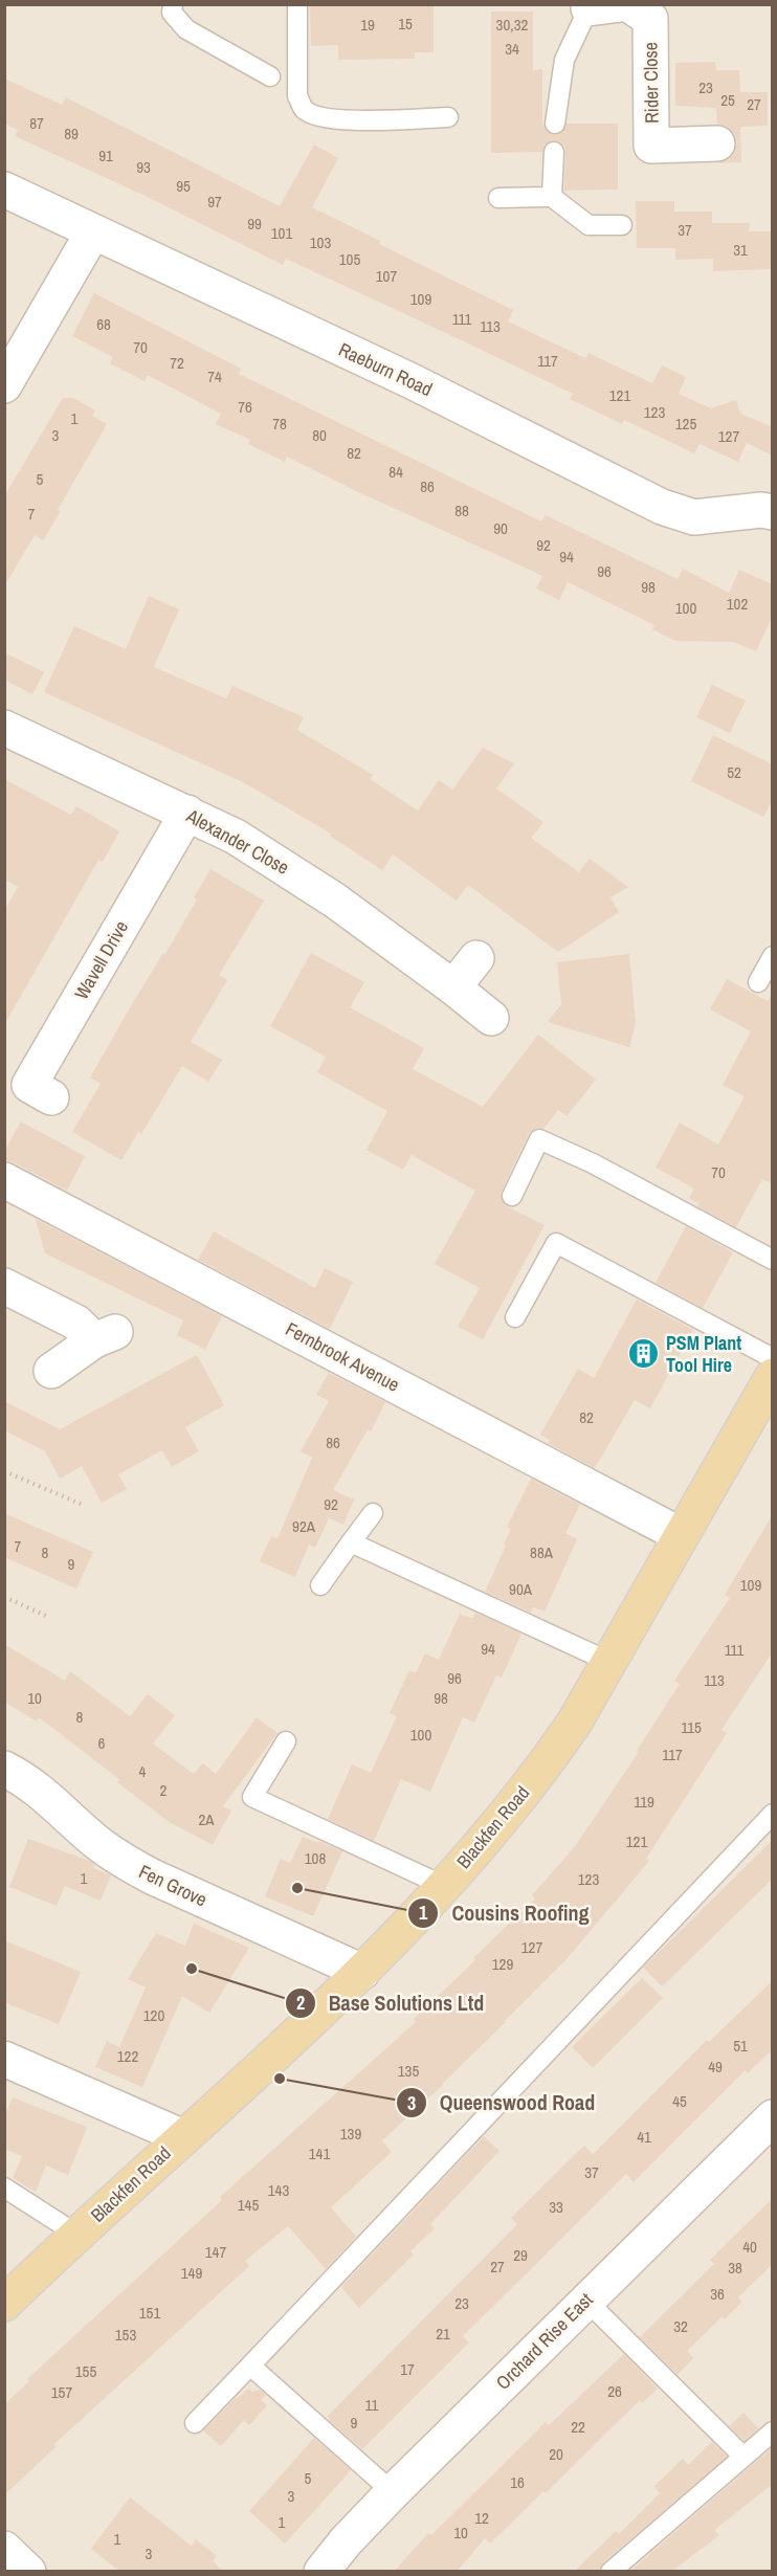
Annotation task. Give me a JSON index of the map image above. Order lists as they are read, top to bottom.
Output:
{
  "streets": {
    "main road": ["Blackfen Road"],
    "street": [
      "Rider Close",
      "Raeburn Road",
      "Alexander Close",
      "Wavell Drive",
      "Fernbrook Avenue",
      "Fen Grove",
      "Orchard Rise East"
    ]
  },
  "crossings": [
    ["Alexander Close", "Wavell Drive"],
    ["Fernbrook Avenue", "Blackfen Road"],
    ["Blackfen Road", "Fen Grove"]
  ],
  "places": {
    "building": ["PSM Plant Tool Hire"],
    "other": ["Cousins Roofing", "Base Solutions Ltd", "Queenswood Road"]
  },
  "house_numbers": [
    "15",
    "19",
    "30,32",
    "34",
    "23",
    "25",
    "27",
    "87",
    "89",
    "91",
    "93",
    "95",
    "97",
    "99",
    "37",
    "101",
    "103",
    "31",
    "105",
    "107",
    "109",
    "111",
    "68",
    "113",
    "70",
    "117",
    "72",
    "74",
    "121",
    "76",
    "123",
    "1",
    "78",
    "125",
    "3",
    "80",
    "127",
    "82",
    "84",
    "5",
    "86",
    "88",
    "7",
    "90",
    "92",
    "94",
    "96",
    "98",
    "102",
    "100",
    "52",
    "70",
    "82",
    "86",
    "92",
    "92A",
    "7",
    "8",
    "88A",
    "9",
    "109",
    "90A",
    "94",
    "111",
    "96",
    "113",
    "10",
    "98",
    "8",
    "115",
    "100",
    "6",
    "117",
    "4",
    "2",
    "119",
    "2A",
    "121",
    "108",
    "1",
    "123",
    "127",
    "129",
    "120",
    "51",
    "122",
    "49",
    "135",
    "45",
    "139",
    "41",
    "141",
    "37",
    "143",
    "145",
    "33",
    "40",
    "147",
    "29",
    "27",
    "38",
    "149",
    "36",
    "23",
    "151",
    "32",
    "21",
    "153",
    "17",
    "155",
    "26",
    "157",
    "11",
    "9",
    "22",
    "20",
    "5",
    "16",
    "3",
    "12",
    "1",
    "10",
    "1",
    "3"
  ]
}
